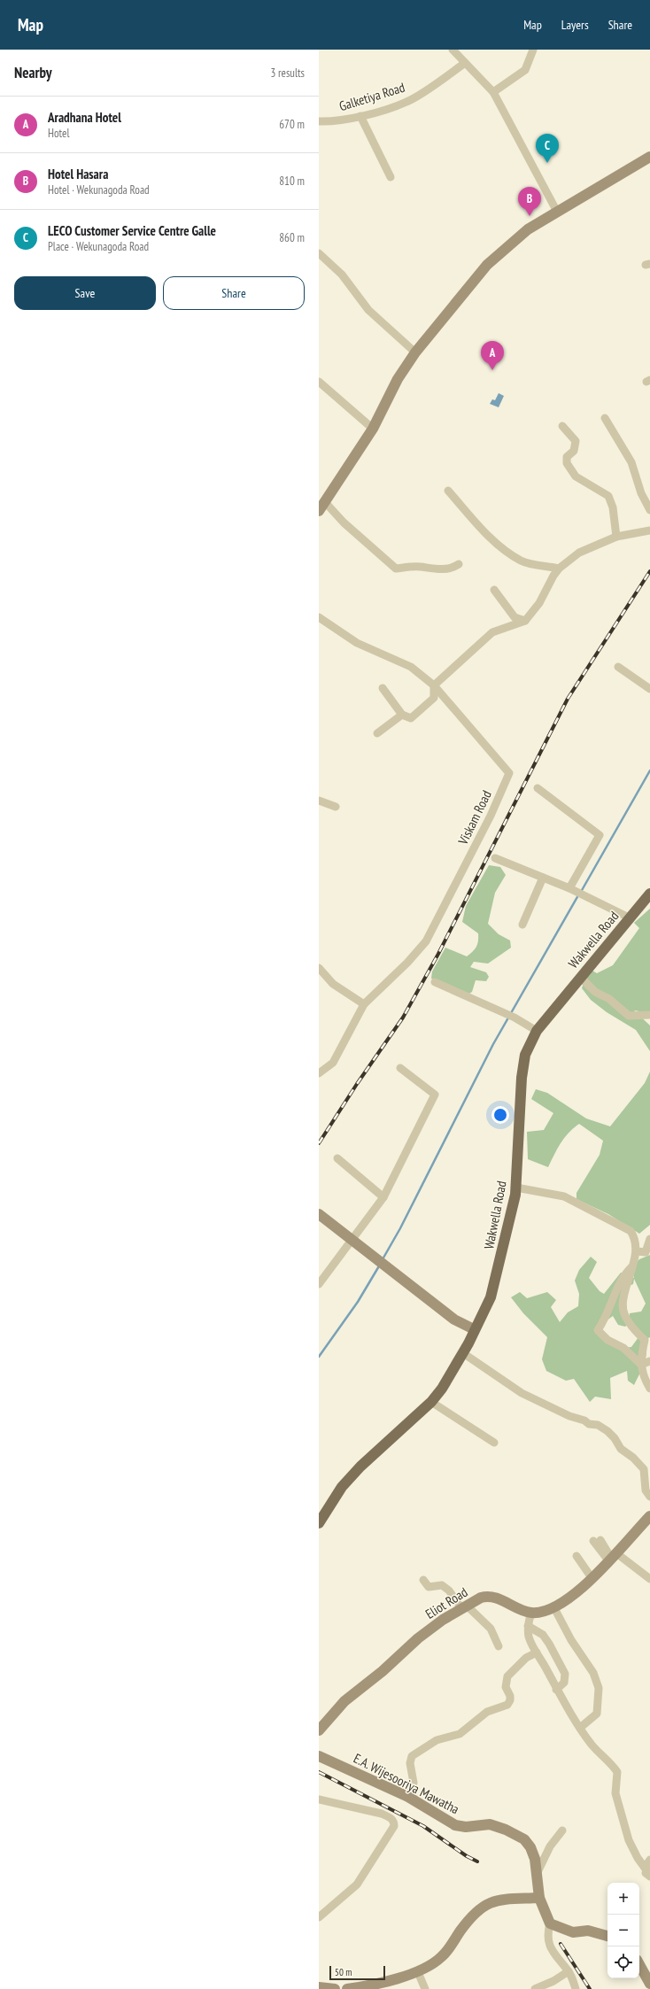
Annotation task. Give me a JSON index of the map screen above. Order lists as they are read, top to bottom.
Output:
{
  "streets": {
    "main road": ["Wakwella Road"],
    "street": [
      "Galketiya Road",
      "Viskam Road",
      "Eliot Road",
      "E.A. Wijesooriya Mawatha"
    ]
  },
  "scale_bar": "50 m",
  "page": {
    "header": "Map",
    "nav": ["Map", "Layers", "Share"],
    "heading": ["Nearby", "3 results"],
    "list": [
      {
        "mark": "A",
        "name": "Aradhana Hotel",
        "note": "Hotel",
        "value": "670 m"
      },
      {
        "mark": "B",
        "name": "Hotel Hasara",
        "note": "Hotel · Wekunagoda Road",
        "value": "810 m"
      },
      {
        "mark": "C",
        "name": "LECO Customer Service Centre Galle",
        "note": "Place · Wekunagoda Road",
        "value": "860 m"
      }
    ],
    "pins": ["C", "B", "A"],
    "buttons": ["Save", "Share"],
    "map_buttons": ["+", "−"],
    "scale": "50 m"
  }
}
